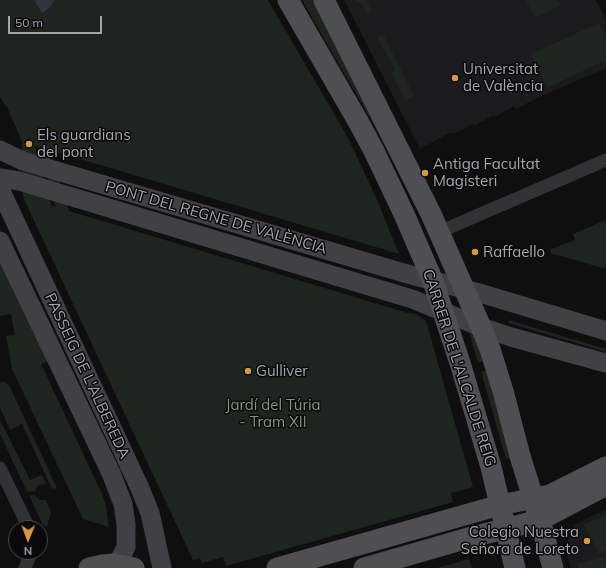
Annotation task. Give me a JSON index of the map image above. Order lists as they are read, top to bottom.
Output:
{
  "streets": {
    "main road": ["PONT DEL REGNE DE VALÈNCIA", "CARRER DE L'ALCALDE REIG", "PASSEIG DE L'ALBEREDA"]
  },
  "crossings": [
    ["PONT DEL REGNE DE VALÈNCIA", "CARRER DE L'ALCALDE REIG"]
  ],
  "parks": ["Jardí del Túria - Tram XII"],
  "places": [
    "Universitat de València",
    "Els guardians del pont",
    "Antiga Facultat Magisteri",
    "Raffaello",
    "Gulliver",
    "Colegio Nuestra Señora de Loreto"
  ],
  "scale_bar": "50 m",
  "north": "bottom"
}
